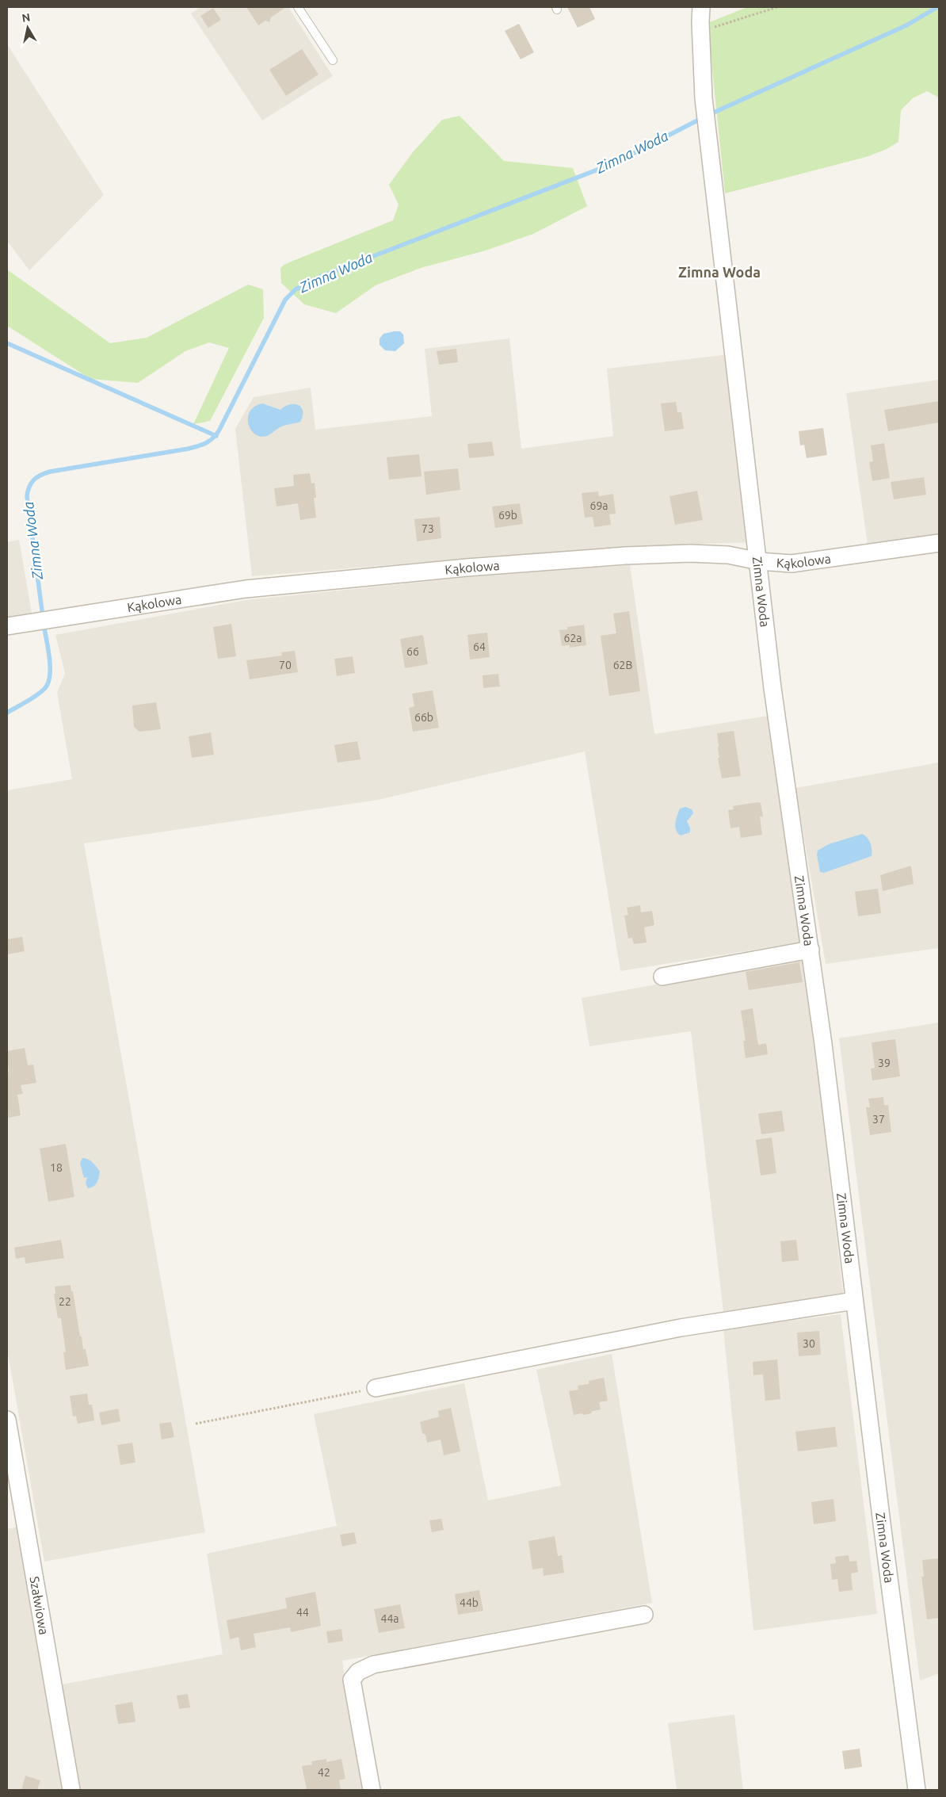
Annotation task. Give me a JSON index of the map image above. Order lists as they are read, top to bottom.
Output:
{
  "streets": {
    "street": ["Kąkolowa", "Zimna Woda", "Szałwiowa"]
  },
  "crossings": [
    ["Kąkolowa", "Zimna Woda"]
  ],
  "districts": ["Zimna Woda"],
  "water": ["Zimna Woda"],
  "house_numbers": [
    "69a",
    "69b",
    "73",
    "62a",
    "64",
    "66",
    "70",
    "62B",
    "66b",
    "39",
    "37",
    "18",
    "22",
    "30",
    "44b",
    "44",
    "44a",
    "42"
  ],
  "north": "top"
}
